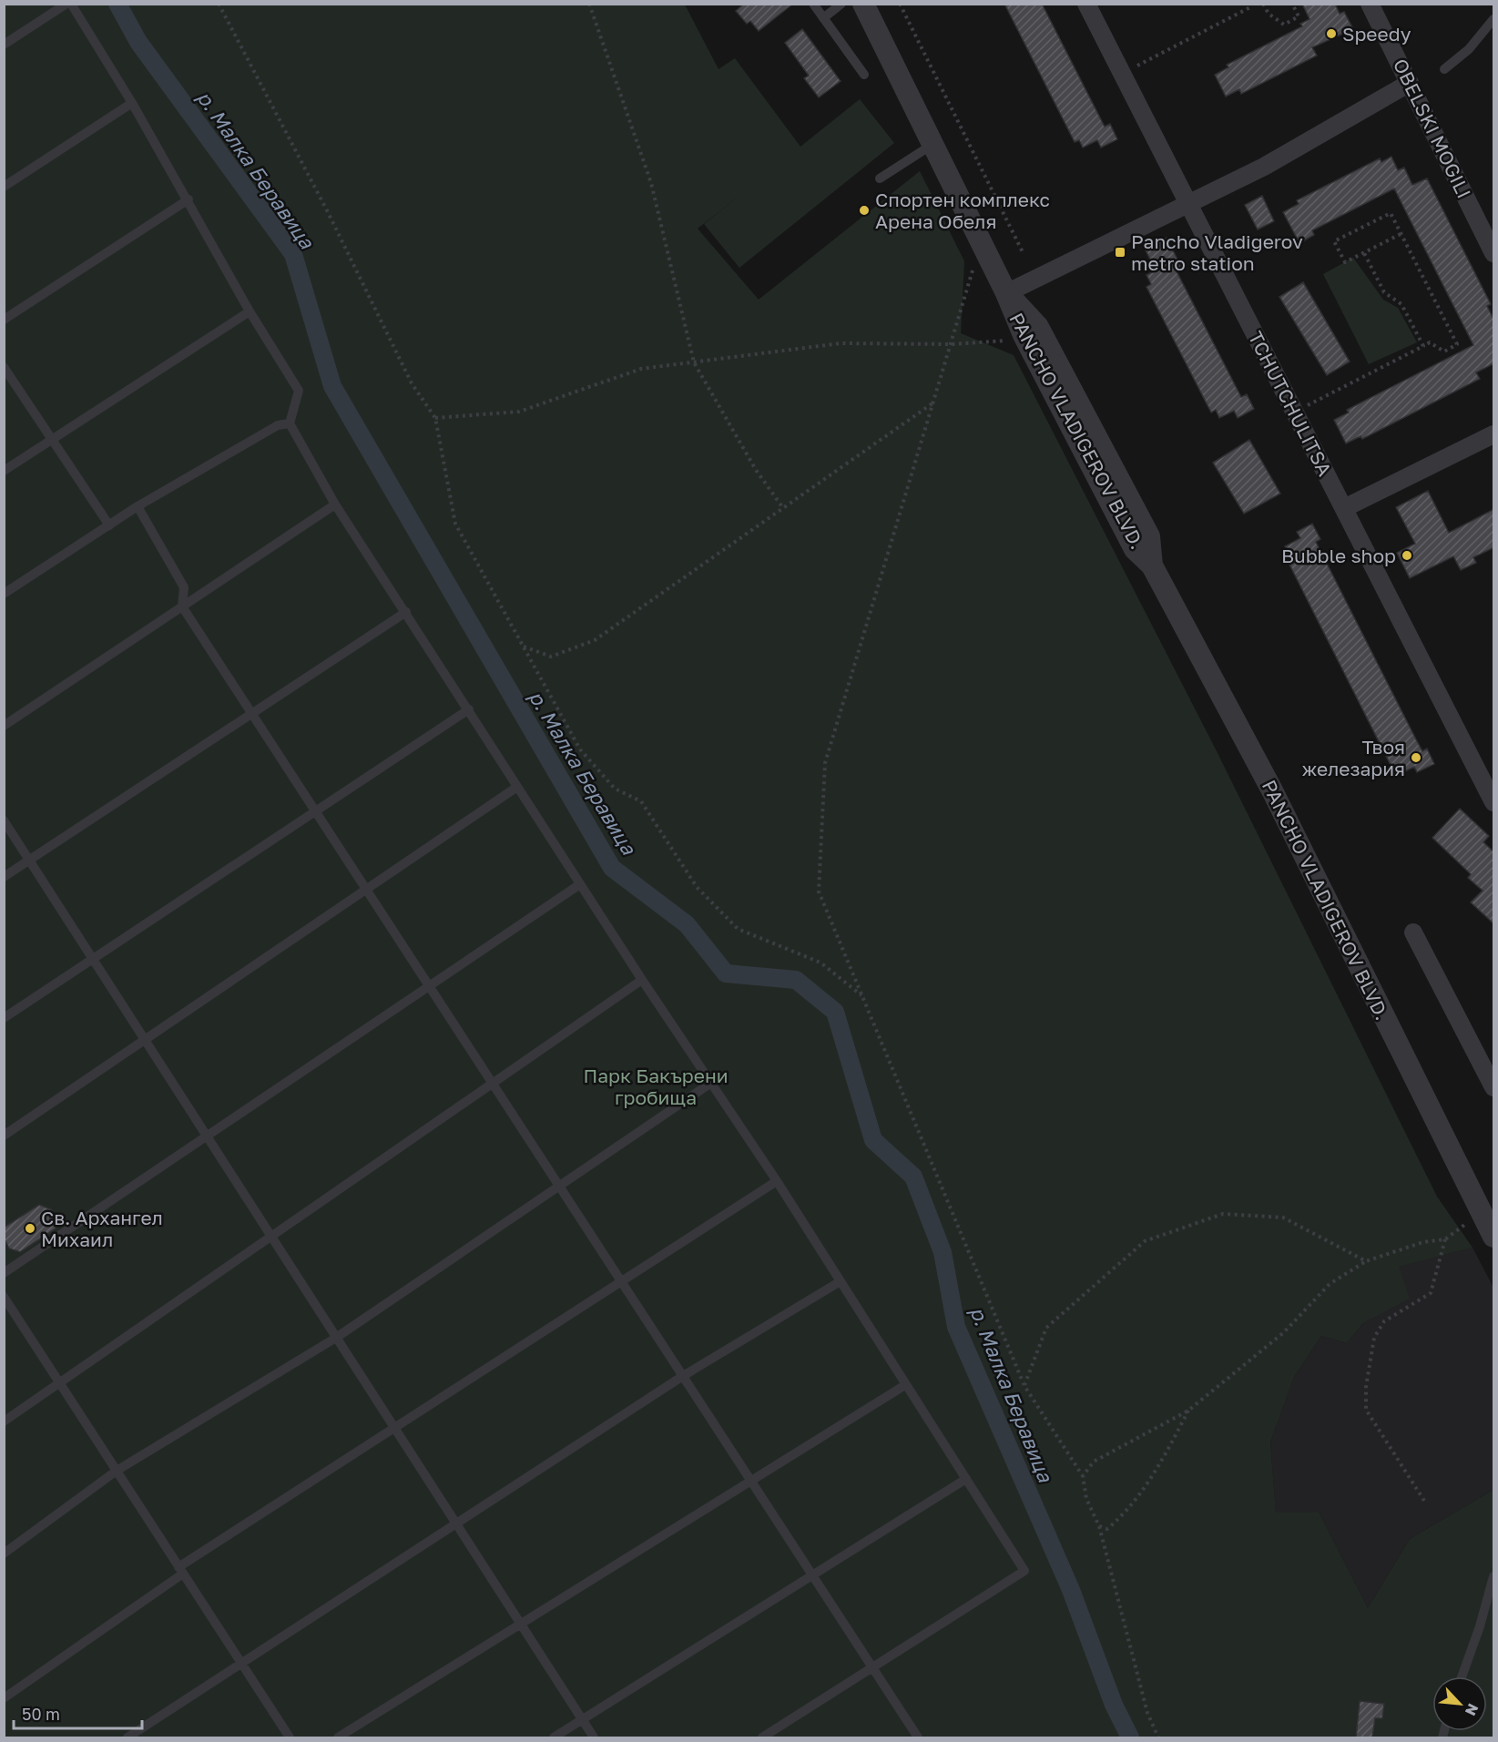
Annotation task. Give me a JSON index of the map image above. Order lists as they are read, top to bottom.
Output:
{
  "streets": {
    "street": ["OBELSKI MOGILI", "TCHUTCHULITSA", "PANCHO VLADIGEROV BLVD."]
  },
  "water": ["р. Малка Беравица"],
  "parks": ["Парк Бакърени гробища"],
  "places": {
    "other": [
      "Speedy",
      "Спортен комплекс Арена Обеля",
      "Bubble shop",
      "Твоя железария",
      "Св. Архангел Михаил"
    ],
    "transit": ["Pancho Vladigerov metro station"]
  },
  "scale_bar": "50 m",
  "north": "bottom right"
}
